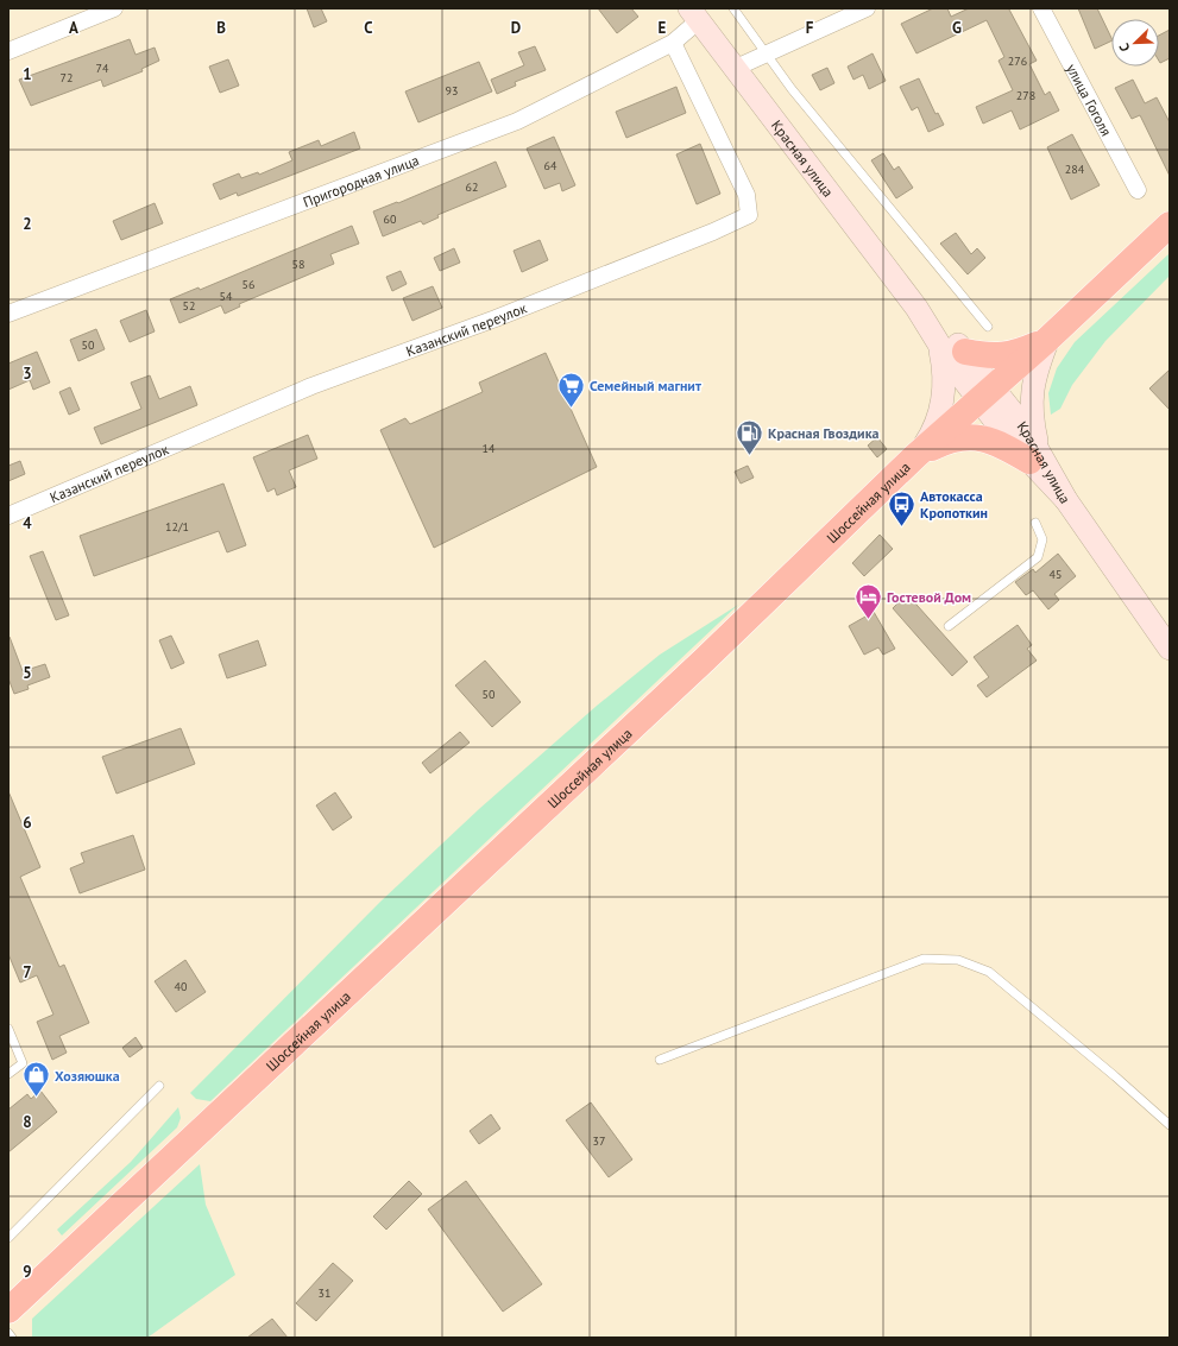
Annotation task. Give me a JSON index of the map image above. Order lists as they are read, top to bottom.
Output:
{
  "streets": {
    "highway": ["Шоссейная улица"],
    "main road": ["Красная улица"],
    "street": ["улица Гоголя", "Пригородная улица", "Казанский переулок"]
  },
  "crossings": [
    ["Красная улица", "Пригородная улица"],
    ["Красная улица", "Шоссейная улица"],
    ["Пригородная улица", "Казанский переулок"]
  ],
  "places": {
    "supermarket": ["Семейный магнит"],
    "fuel station": ["Красная Гвоздика"],
    "bus stop": ["Автокасса Кропоткин"],
    "hotel": ["Гостевой Дом"],
    "shop": ["Хозяюшка"]
  },
  "house_numbers": [
    "276",
    "74",
    "72",
    "93",
    "278",
    "64",
    "284",
    "62",
    "60",
    "58",
    "56",
    "54",
    "52",
    "50",
    "14",
    "12/1",
    "45",
    "50",
    "40",
    "37",
    "31"
  ],
  "north": "bottom left",
  "grid": {
    "columns": [
      "A",
      "B",
      "C",
      "D",
      "E",
      "F",
      "G"
    ],
    "rows": [
      "1",
      "2",
      "3",
      "4",
      "5",
      "6",
      "7",
      "8",
      "9"
    ]
  }
}
